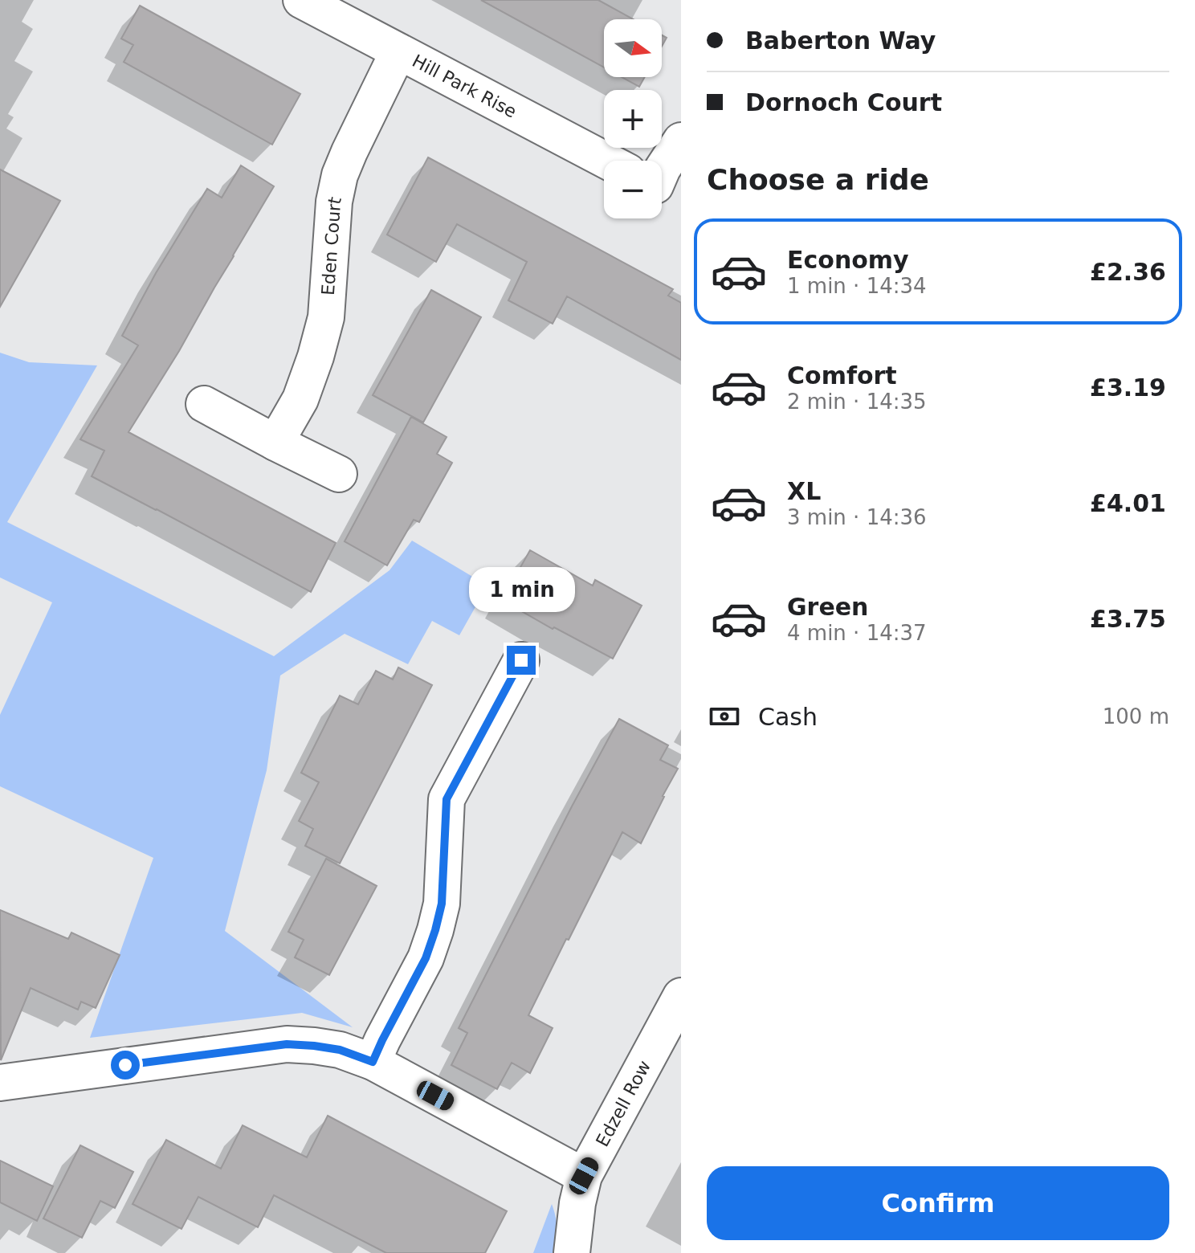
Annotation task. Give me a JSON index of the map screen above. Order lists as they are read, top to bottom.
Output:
{
  "streets": {
    "street": ["Hill Park Rise", "Eden Court", "Edzell Row"]
  },
  "crossings": [
    ["Hill Park Rise", "Eden Court"]
  ],
  "north": "right",
  "page": {
    "banner": ["Baberton Way", "Dornoch Court"],
    "map_buttons": ["+", "−"],
    "heading": "Choose a ride",
    "list": [
      {
        "name": "Economy",
        "note": "1 min · 14:34",
        "value": "£2.36"
      },
      {
        "name": "Comfort",
        "note": "2 min · 14:35",
        "value": "£3.19"
      },
      {
        "name": "XL",
        "note": "3 min · 14:36",
        "value": "£4.01"
      },
      {
        "name": "Green",
        "note": "4 min · 14:37",
        "value": "£3.75"
      }
    ],
    "bubble": "1 min",
    "pay": ["Cash", "100 m"],
    "buttons": "Confirm"
  }
}
